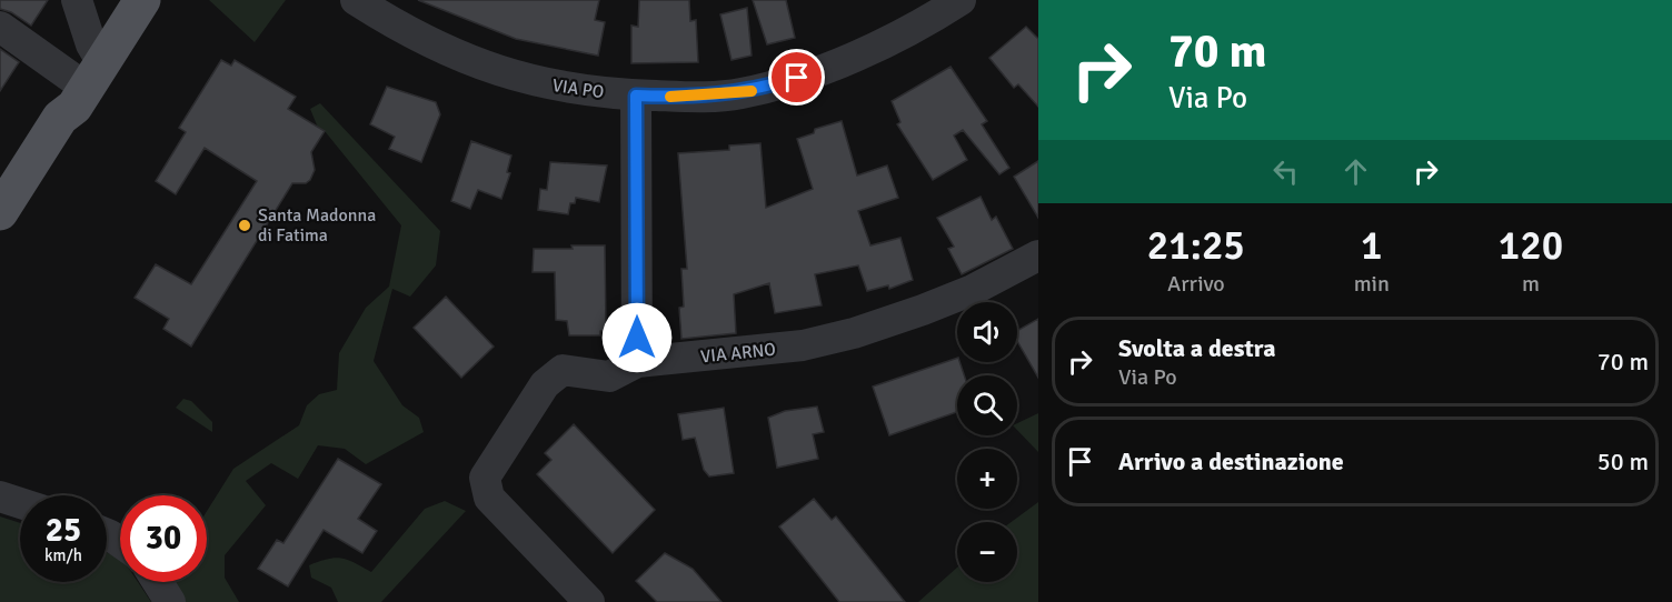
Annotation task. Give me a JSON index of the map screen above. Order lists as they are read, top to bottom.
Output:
{
  "streets": {
    "street": ["VIA PO", "VIA ARNO"]
  },
  "places": ["Santa Madonna di Fatima"],
  "page": {
    "turn": ["70 m", "Via Po"],
    "eta": [
      "21:25",
      "Arrivo",
      "1",
      "min",
      "120",
      "m"
    ],
    "map_buttons": ["+", "−"],
    "list": [
      {
        "name": "Svolta a destra",
        "note": "Via Po",
        "value": "70 m"
      },
      {
        "name": "Arrivo a destinazione",
        "value": "50 m"
      }
    ],
    "speed": "25 km/h",
    "limit": "30"
  }
}
